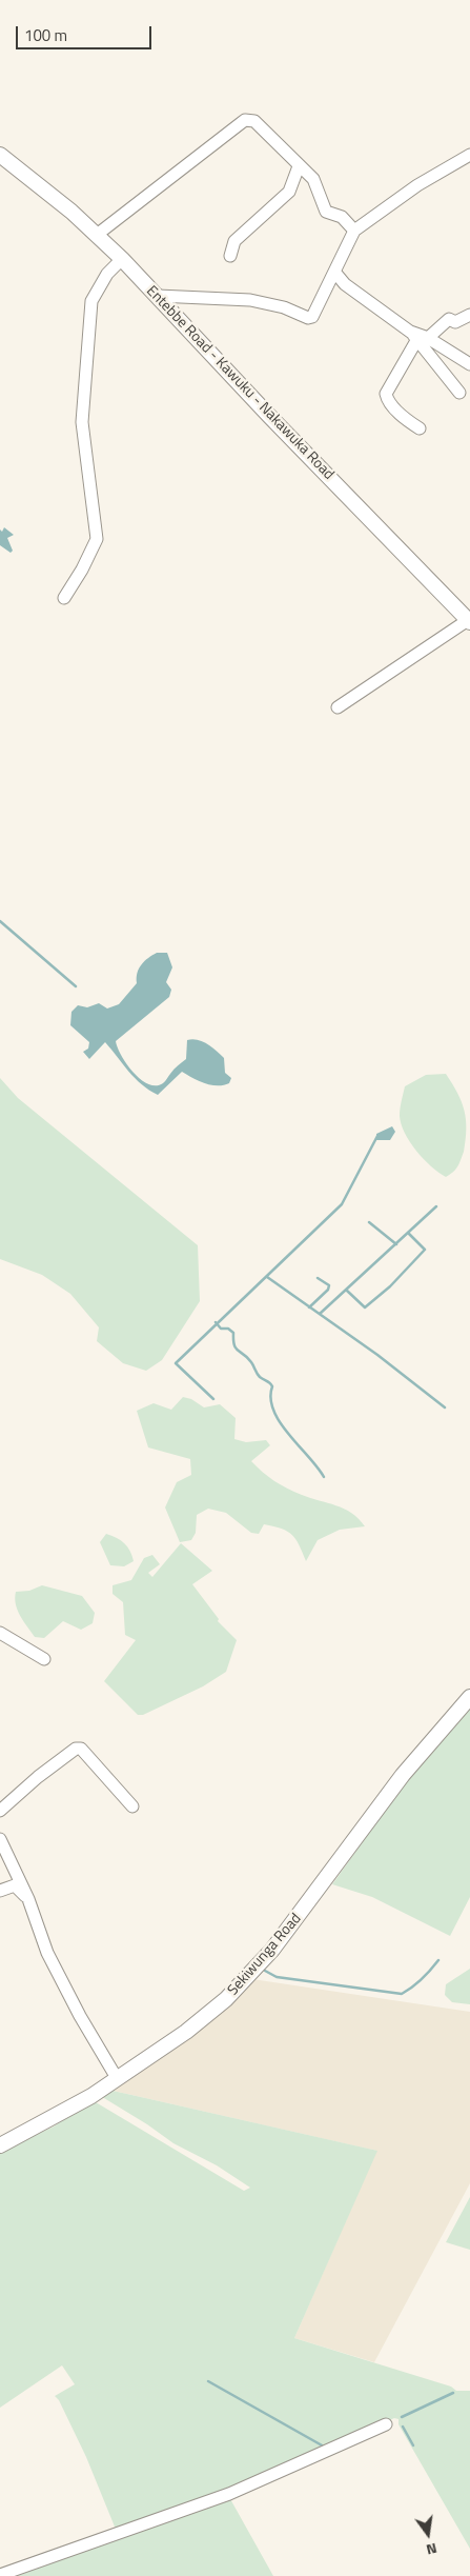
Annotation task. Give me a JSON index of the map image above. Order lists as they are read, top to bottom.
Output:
{
  "streets": {
    "main road": ["Entebbe Road - Kawuku - Nakawuka Road", "Sekiwunga Road"]
  },
  "scale_bar": "100 m",
  "north": "bottom"
}
